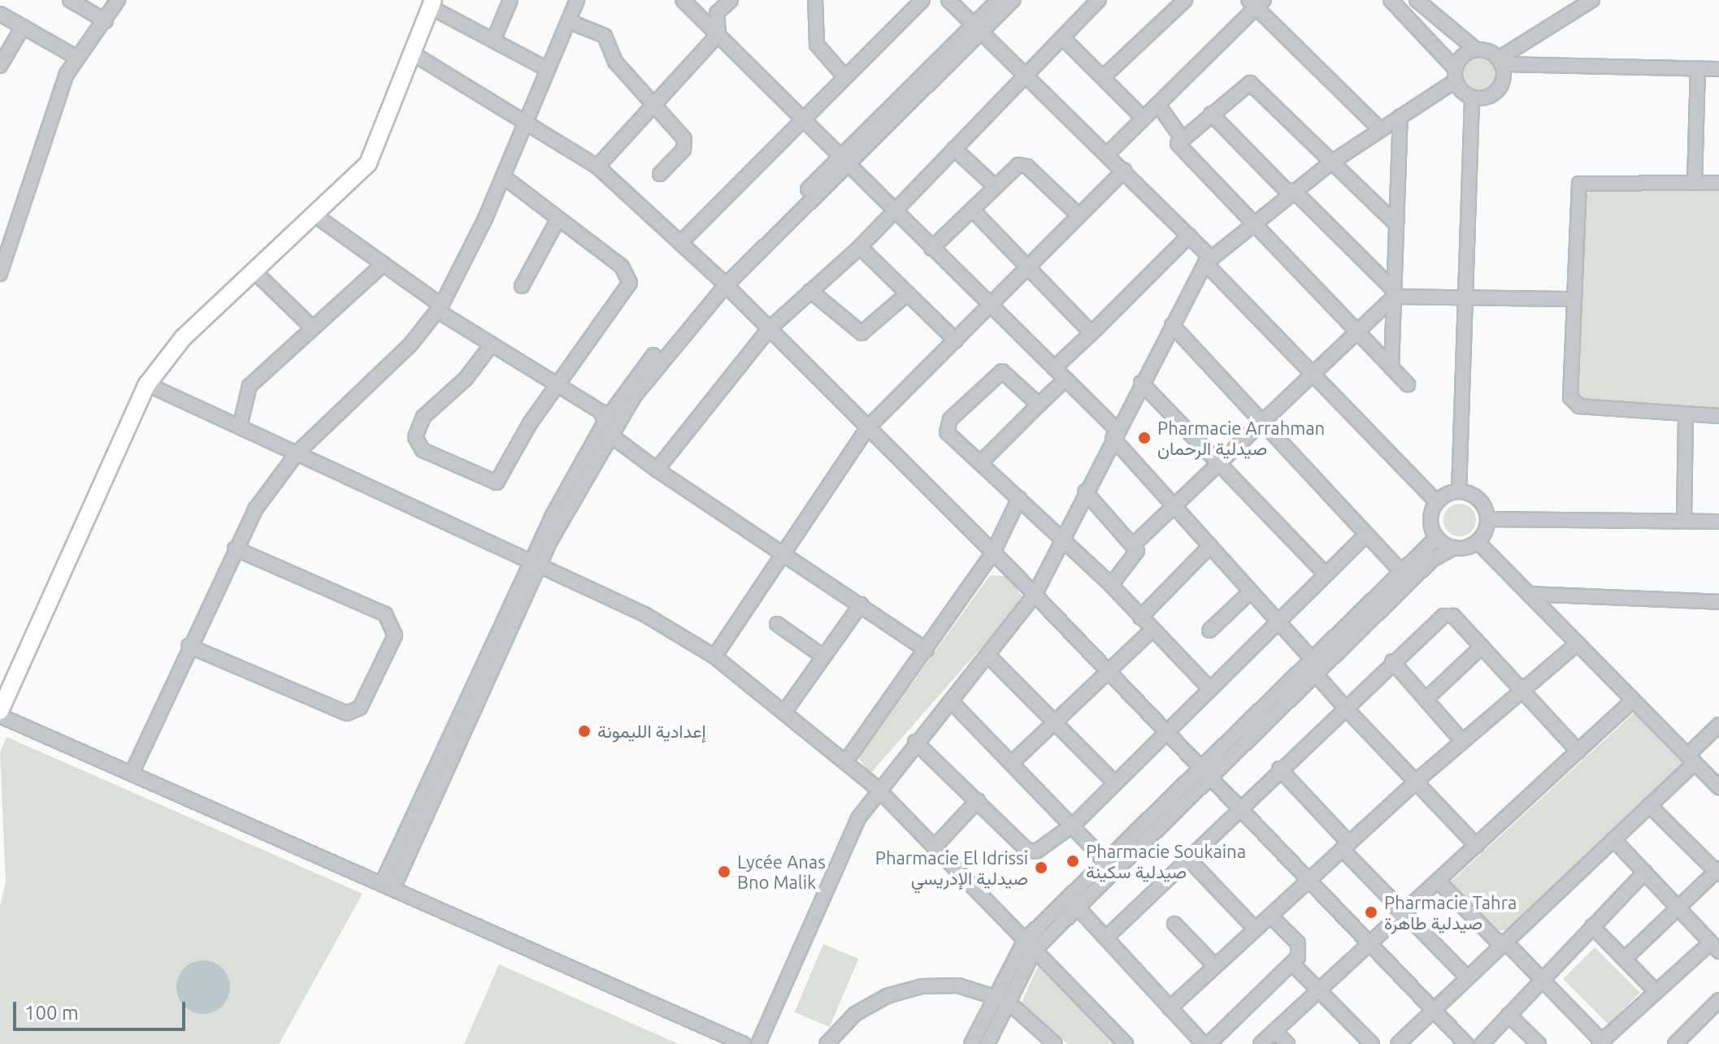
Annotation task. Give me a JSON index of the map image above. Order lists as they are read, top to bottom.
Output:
{
  "places": [
    "Pharmacie Arrahman صيدلية الرحمان",
    "إعدادية الليمونة",
    "Pharmacie Soukaina صيدلية سكينة",
    "Pharmacie El Idrissi صيدلية الإدريسي",
    "Lycée Anas Bno Malik",
    "Pharmacie Tahra صيدلية طاهرة"
  ],
  "scale_bar": "100 m"
}
